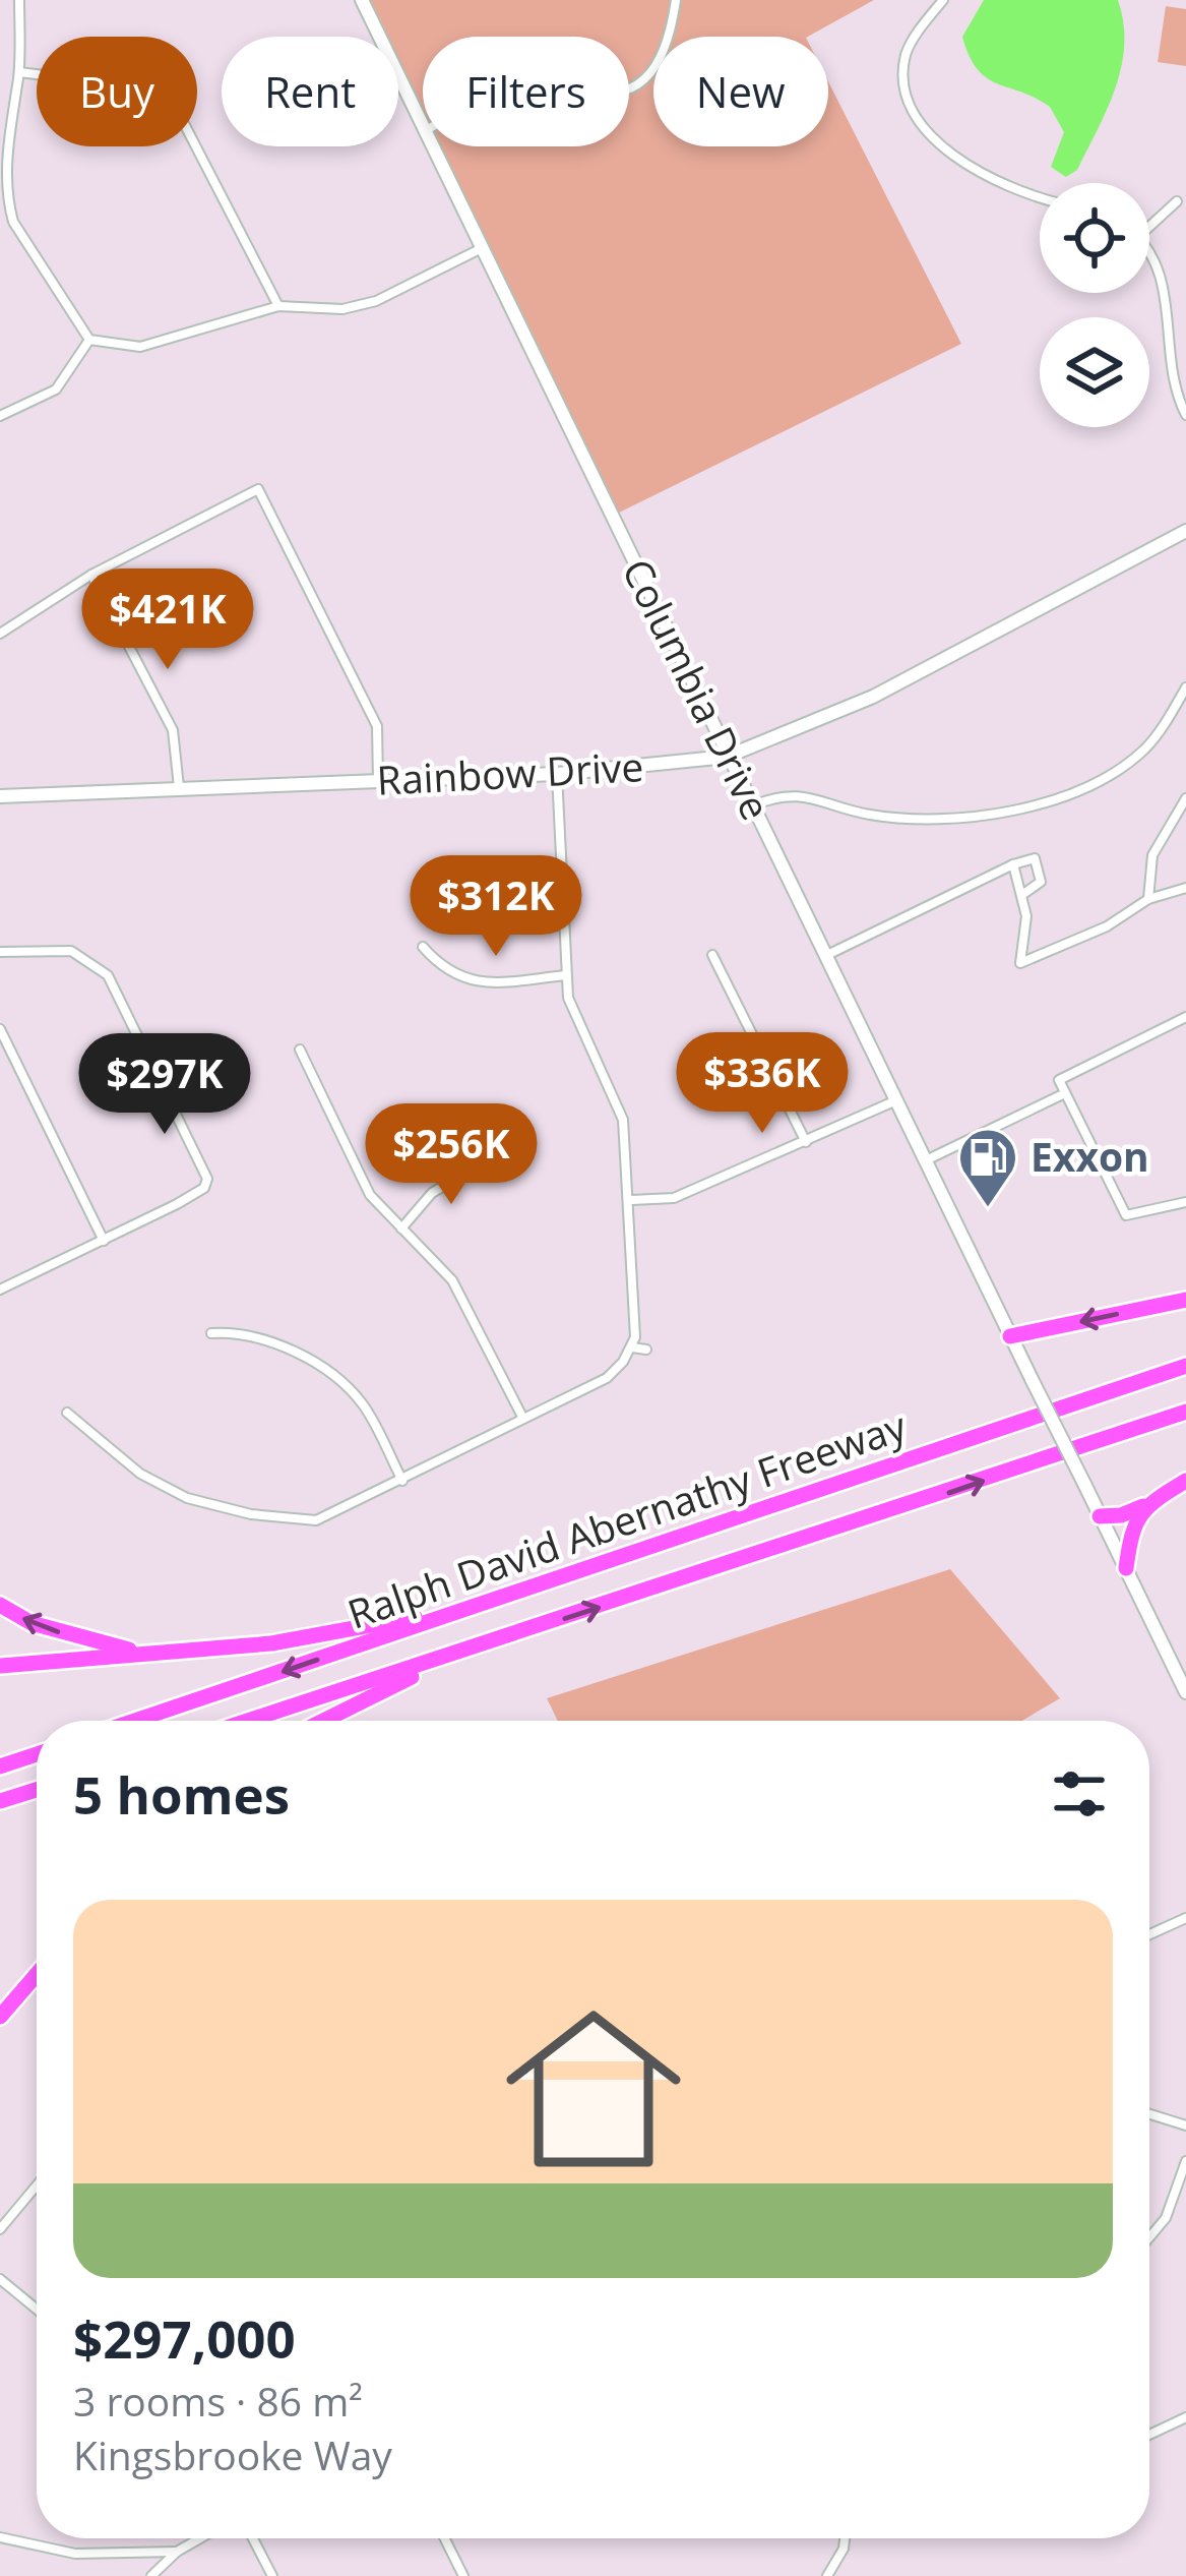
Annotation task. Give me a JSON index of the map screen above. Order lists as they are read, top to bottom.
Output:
{
  "streets": {
    "highway": ["Ralph David Abernathy Freeway"],
    "main road": ["Columbia Drive", "Rainbow Drive"]
  },
  "crossings": [
    ["Columbia Drive", "Rainbow Drive"]
  ],
  "places": {
    "fuel station": ["Exxon"]
  },
  "page": {
    "chip": [
      "Buy",
      "Rent",
      "Filters",
      "New"
    ],
    "price": [
      "$421K",
      "$312K",
      "$336K",
      "$297K",
      "$256K"
    ],
    "heading": "5 homes",
    "list": [
      {
        "name": "$297,000",
        "note": "3 rooms · 86 m² · Kingsbrooke Way"
      }
    ]
  }
}
